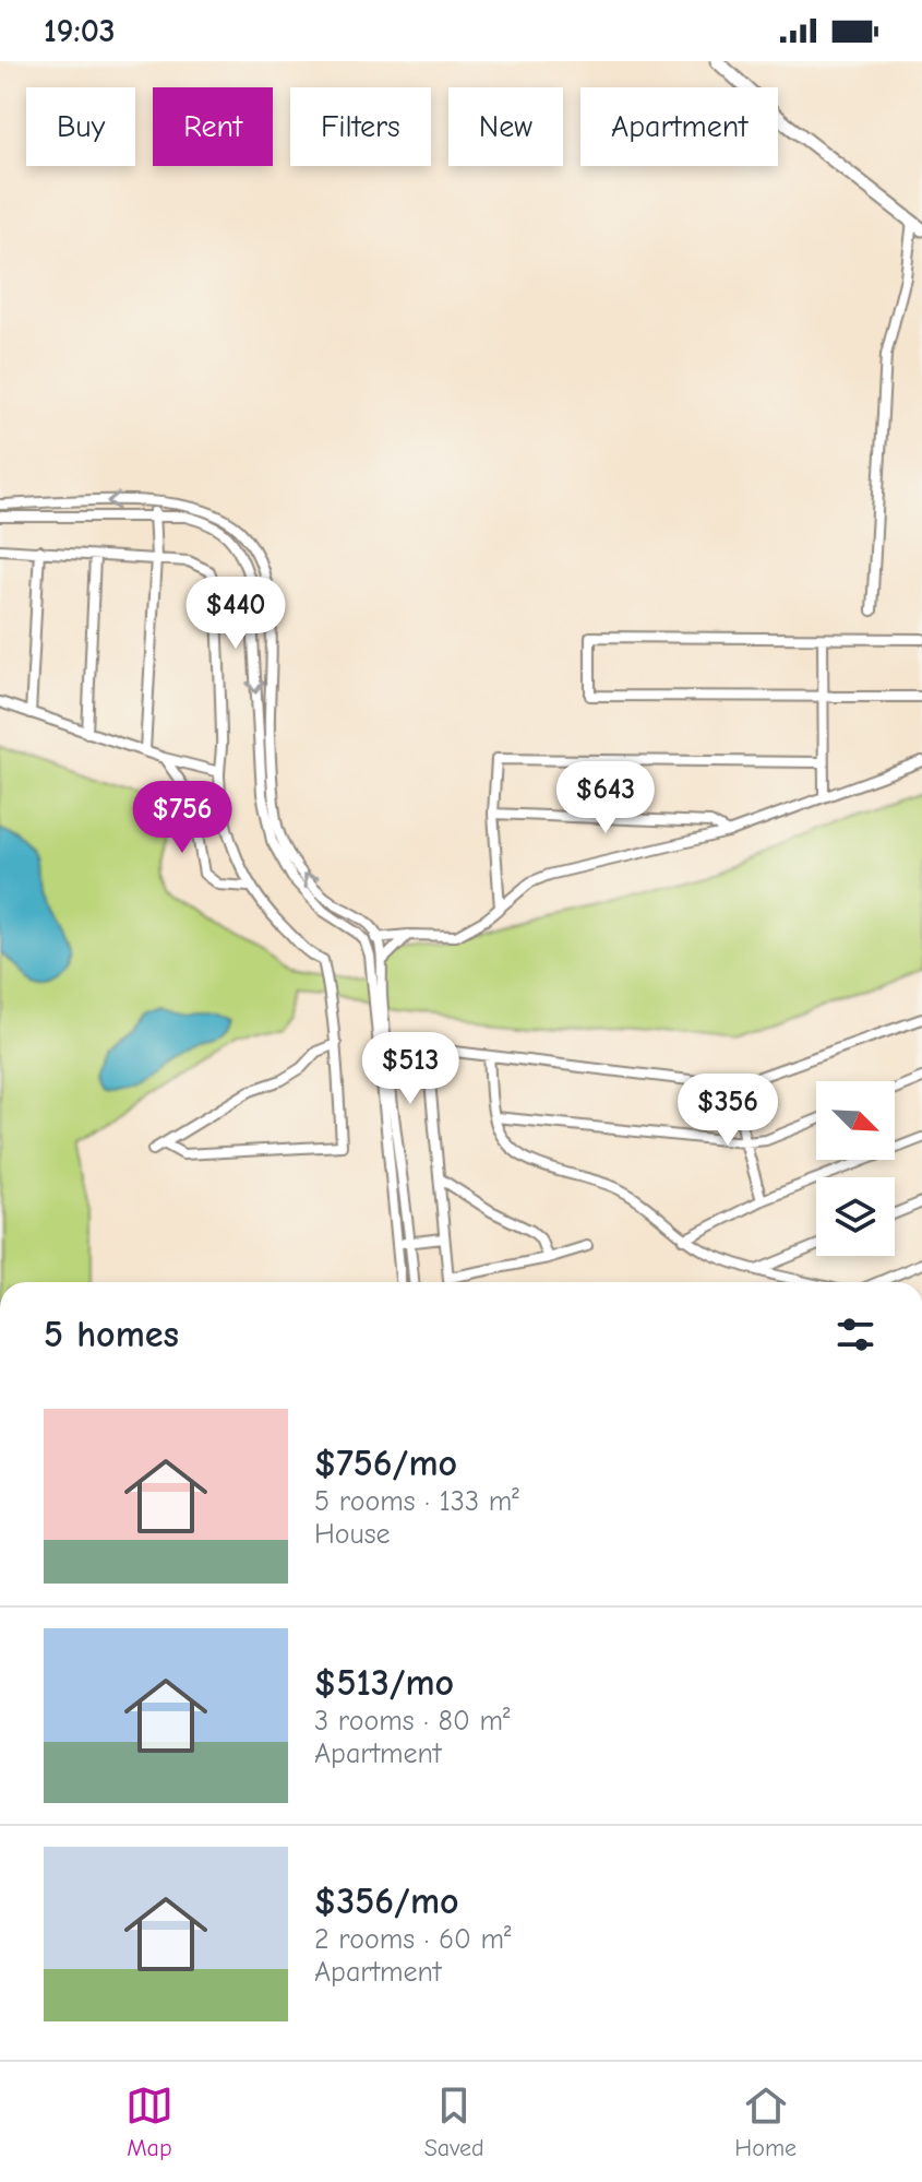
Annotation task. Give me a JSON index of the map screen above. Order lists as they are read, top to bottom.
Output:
{
  "north": "bottom right",
  "page": {
    "status": "19:03",
    "chip": [
      "Buy",
      "Rent",
      "Filters",
      "New",
      "Apartment"
    ],
    "price": [
      "$440",
      "$643",
      "$756",
      "$513",
      "$356"
    ],
    "heading": "5 homes",
    "list": [
      {
        "name": "$756/mo",
        "note": "5 rooms · 133 m² · House"
      },
      {
        "name": "$513/mo",
        "note": "3 rooms · 80 m² · Apartment"
      },
      {
        "name": "$356/mo",
        "note": "2 rooms · 60 m² · Apartment"
      }
    ],
    "tabs": ["Map", "Saved", "Home"]
  }
}
